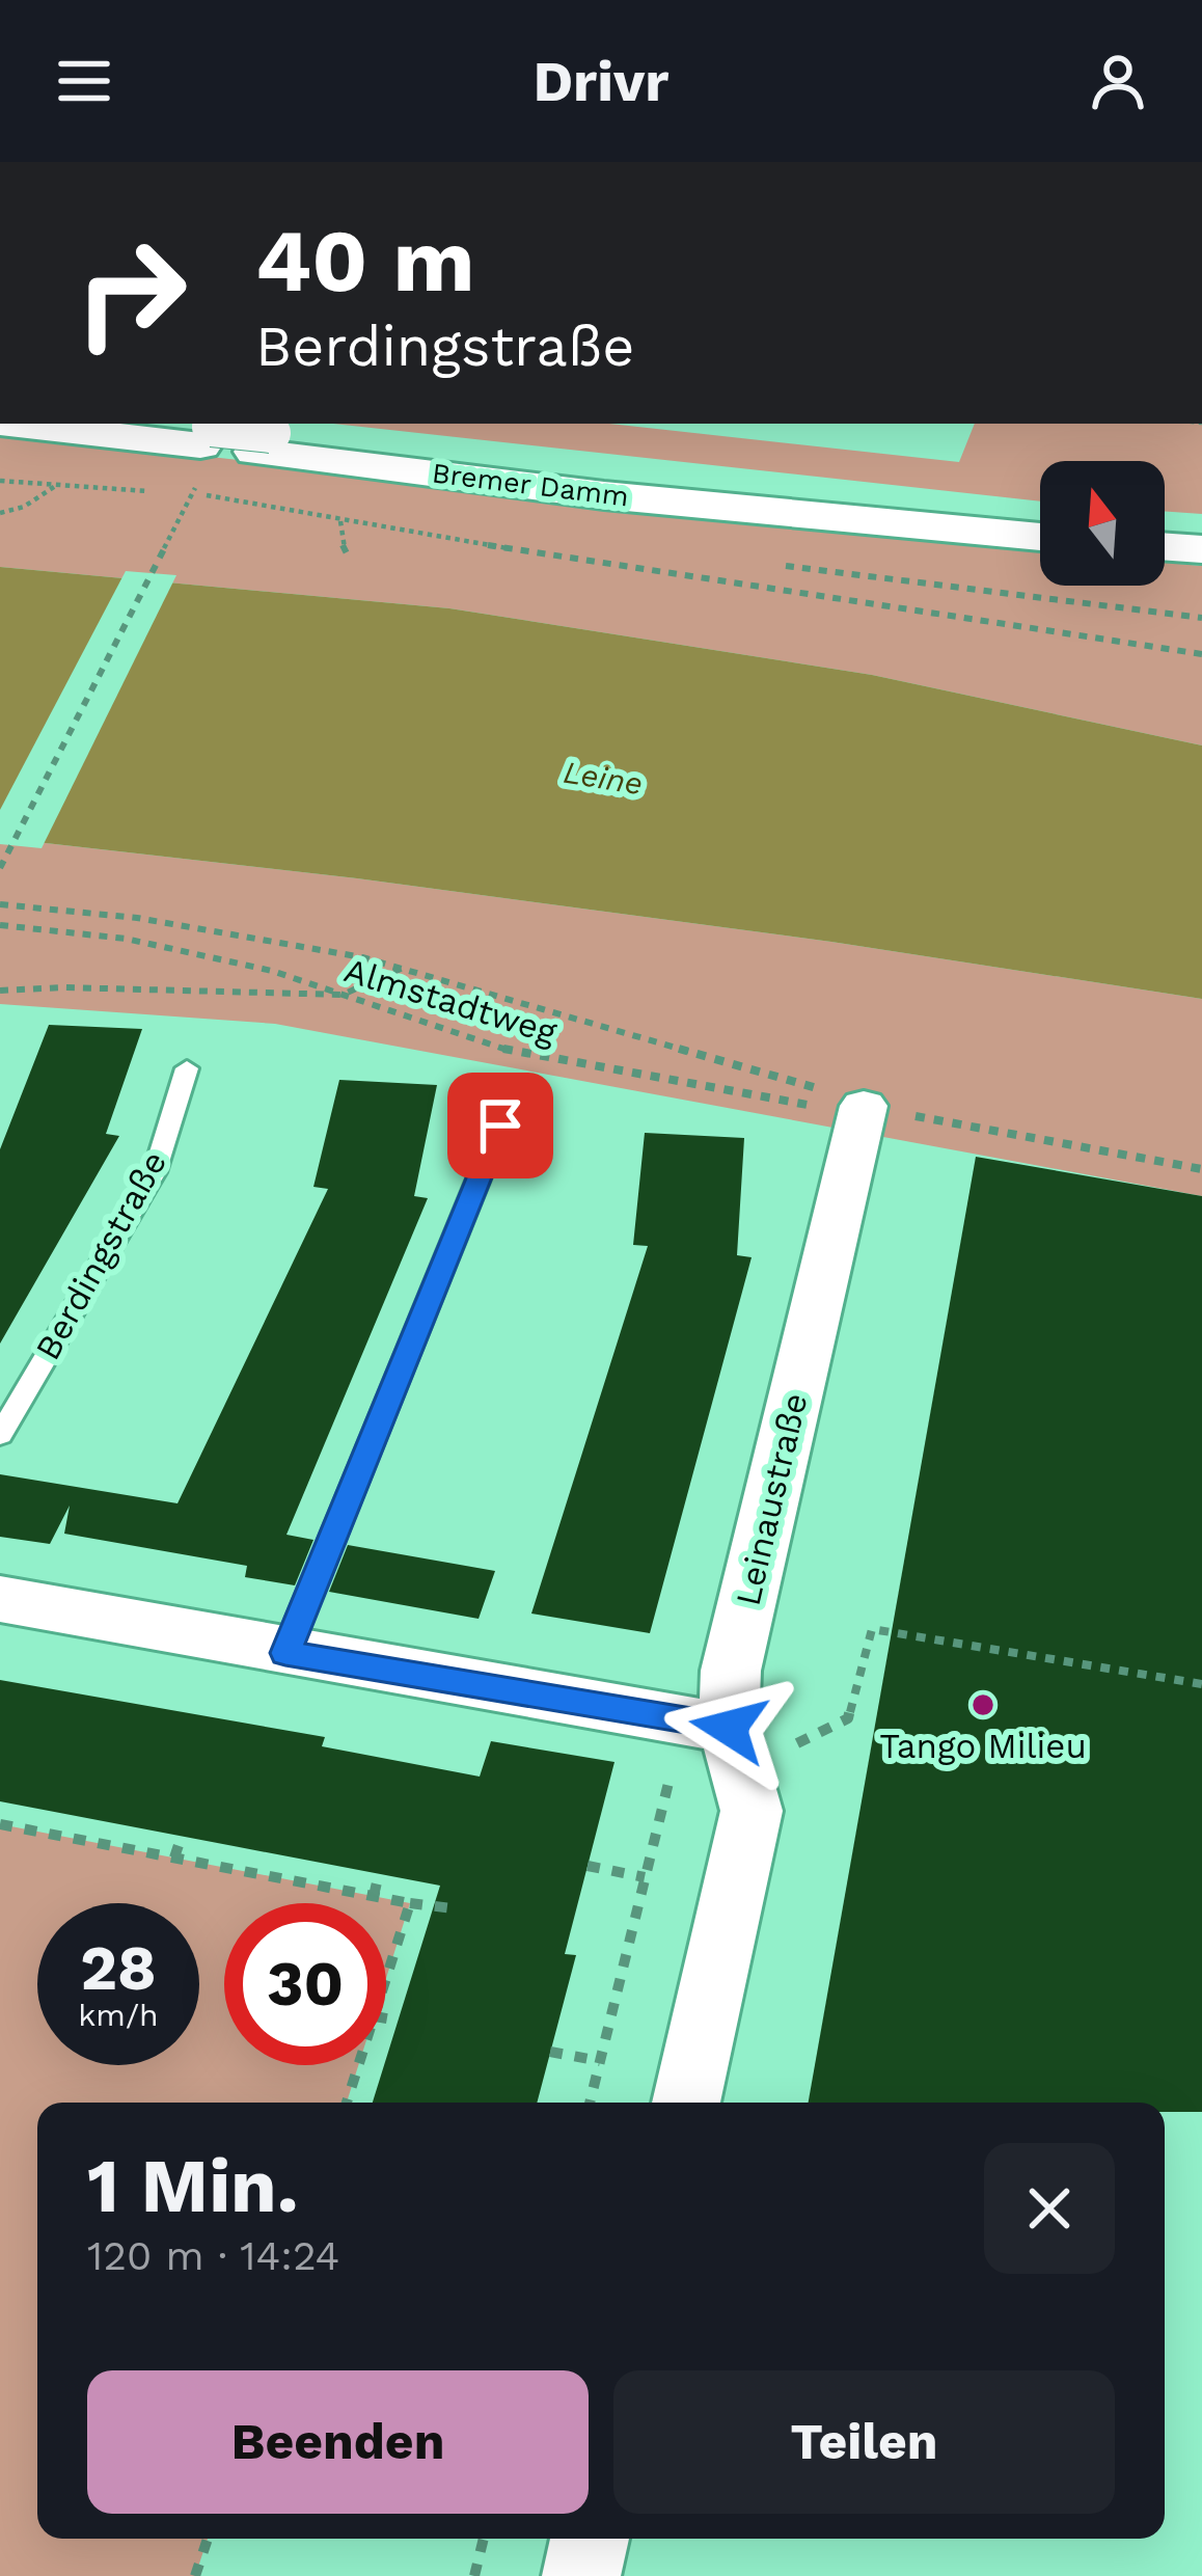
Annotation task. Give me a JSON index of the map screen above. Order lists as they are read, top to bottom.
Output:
{
  "streets": {
    "main road": ["Bremer Damm"],
    "street": ["Leinaustraße"],
    "lane": ["Berdingstraße"],
    "path": ["Almstadtweg"]
  },
  "crossings": [
    ["Almstadtweg", "Leinaustraße"]
  ],
  "water": ["Leine"],
  "places": ["Tango Milieu"],
  "north": "top",
  "page": {
    "header": "Drivr",
    "turn": ["40 m", "Berdingstraße"],
    "speed": "28 km/h",
    "limit": "30",
    "heading": ["1 Min.", "120 m · 14:24"],
    "buttons": ["Beenden", "Teilen"]
  }
}
